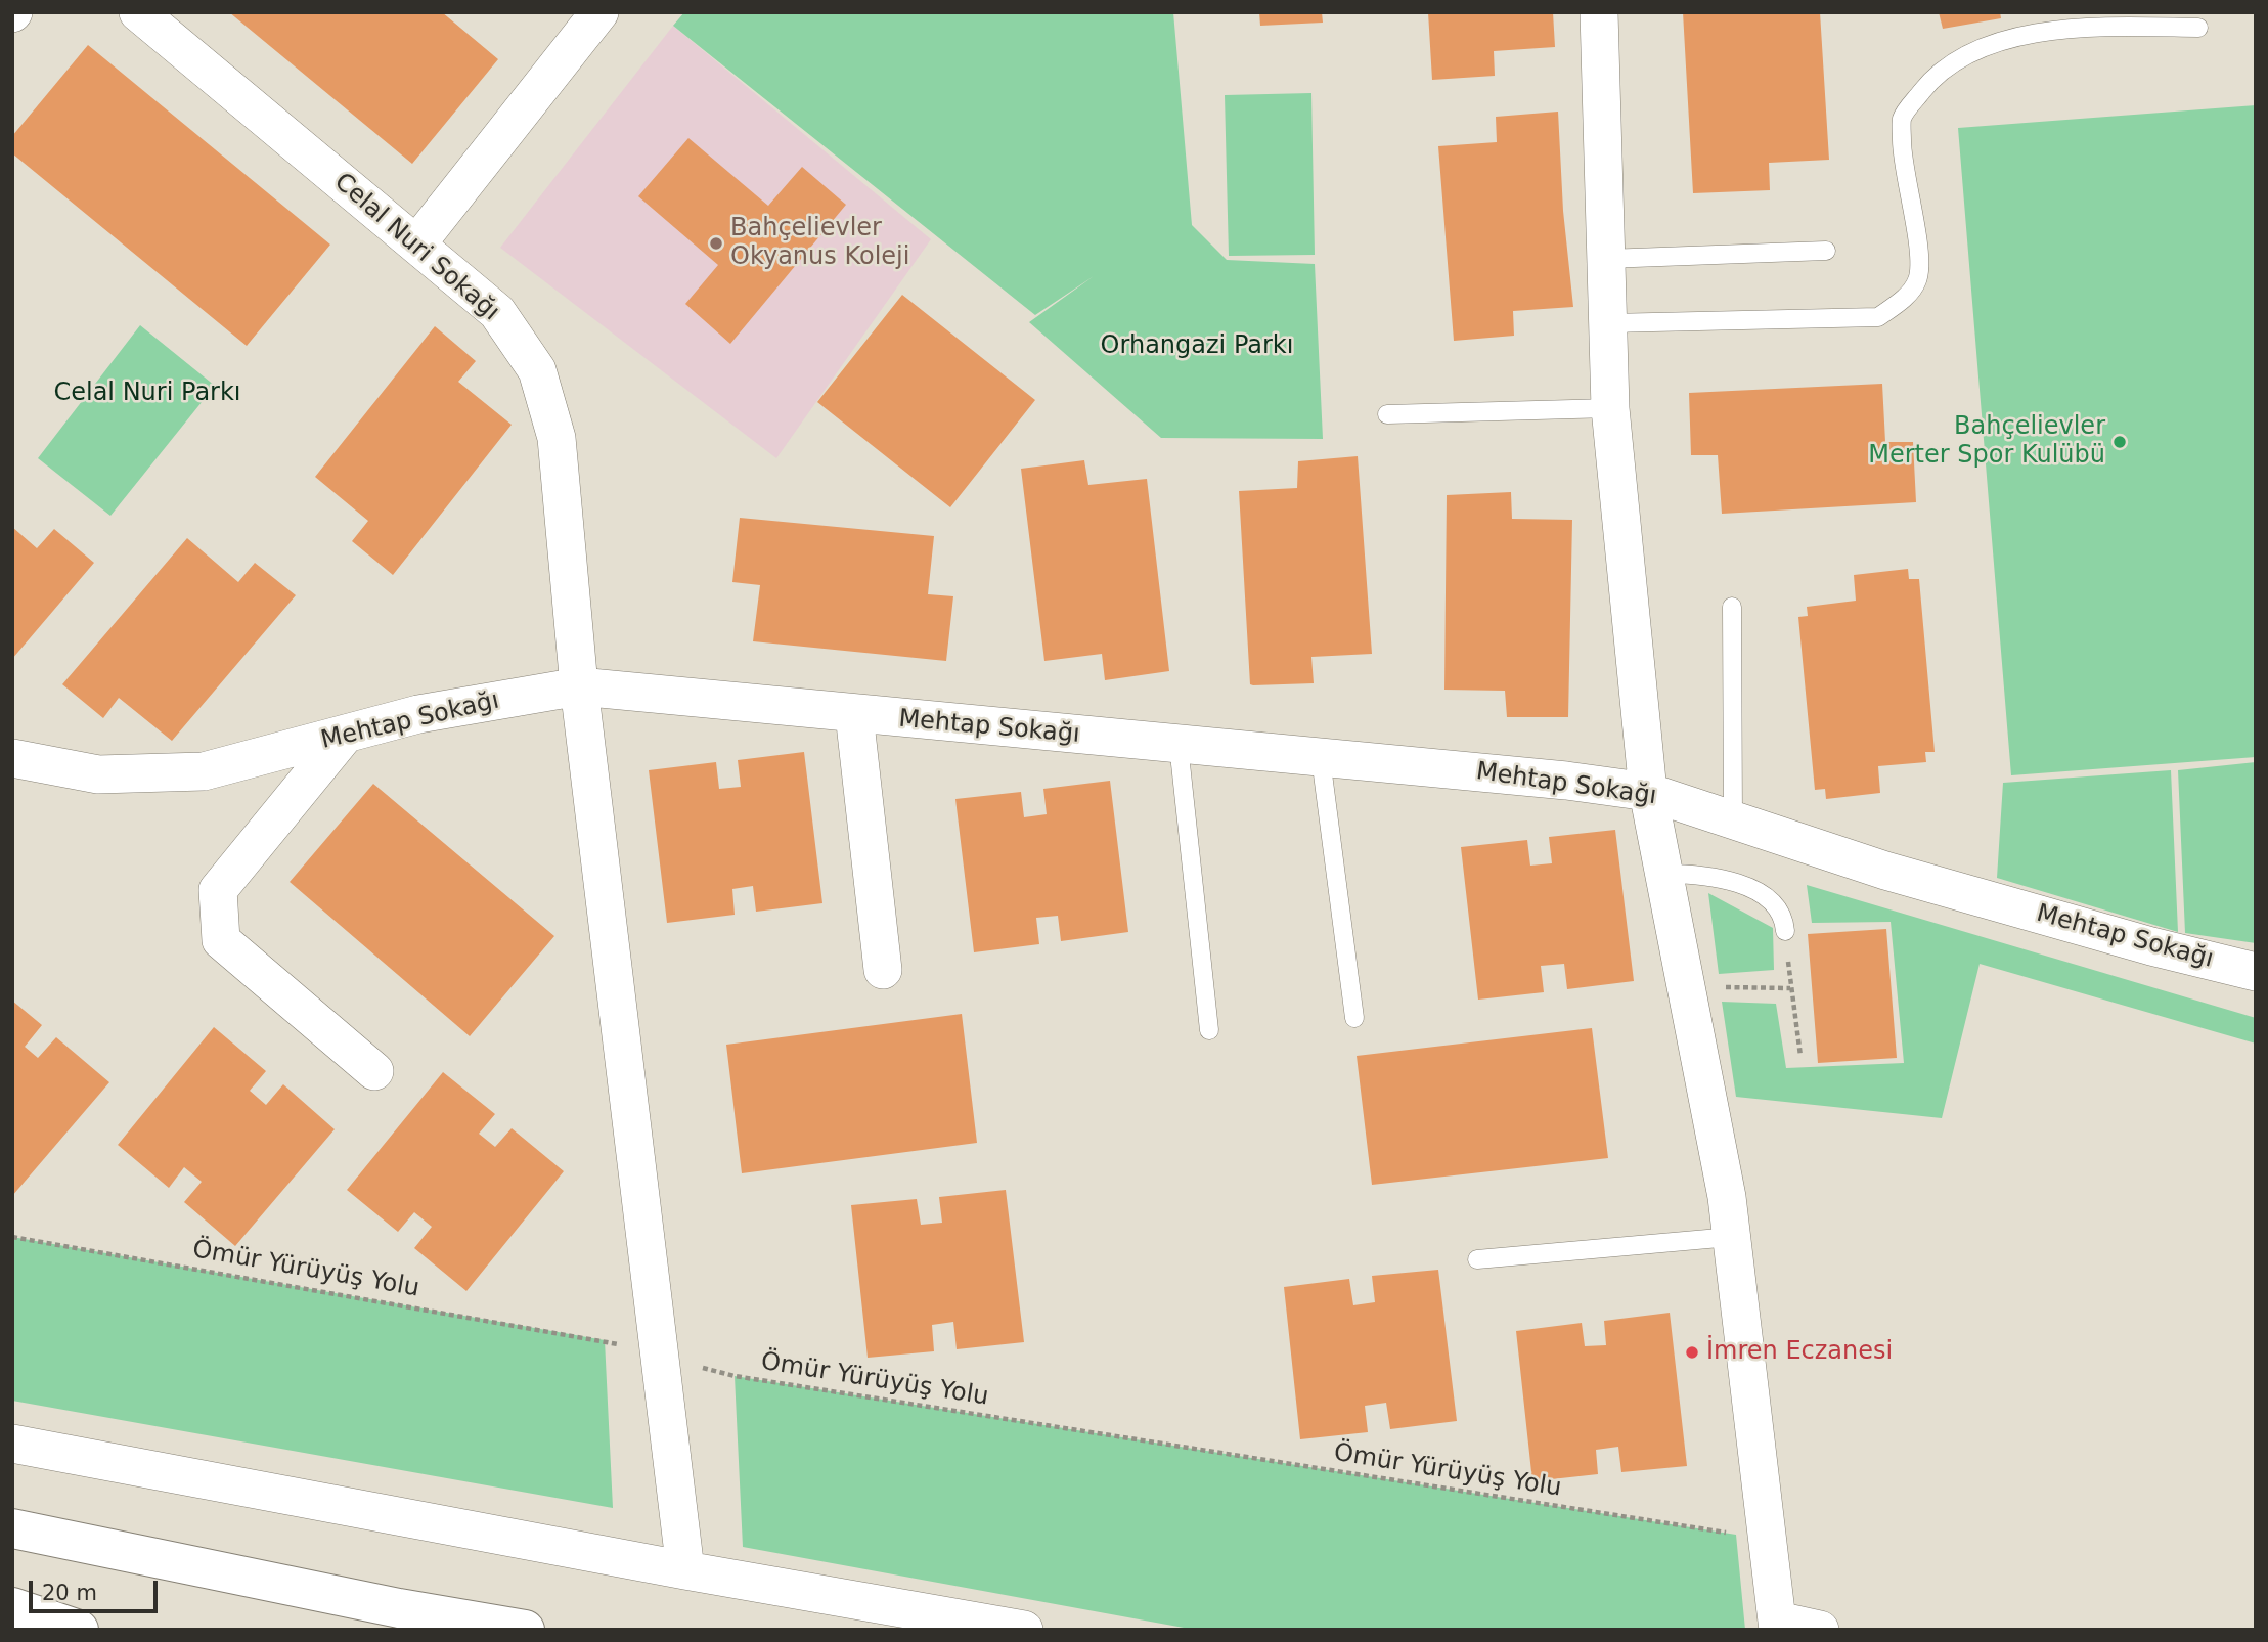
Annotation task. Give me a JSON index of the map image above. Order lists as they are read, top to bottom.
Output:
{
  "streets": {
    "street": ["Celal Nuri Sokağı", "Mehtap Sokağı"],
    "path": ["Ömür Yürüyüş Yolu"]
  },
  "crossings": [
    ["Celal Nuri Sokağı", "Mehtap Sokağı"],
    ["Celal Nuri Sokağı", "Ömür Yürüyüş Yolu"]
  ],
  "parks": ["Orhangazi Parkı", "Celal Nuri Parkı"],
  "places": ["Bahçelievler Okyanus Koleji", "Bahçelievler Merter Spor Kulübü", "İmren Eczanesi"],
  "scale_bar": "20 m"
}
